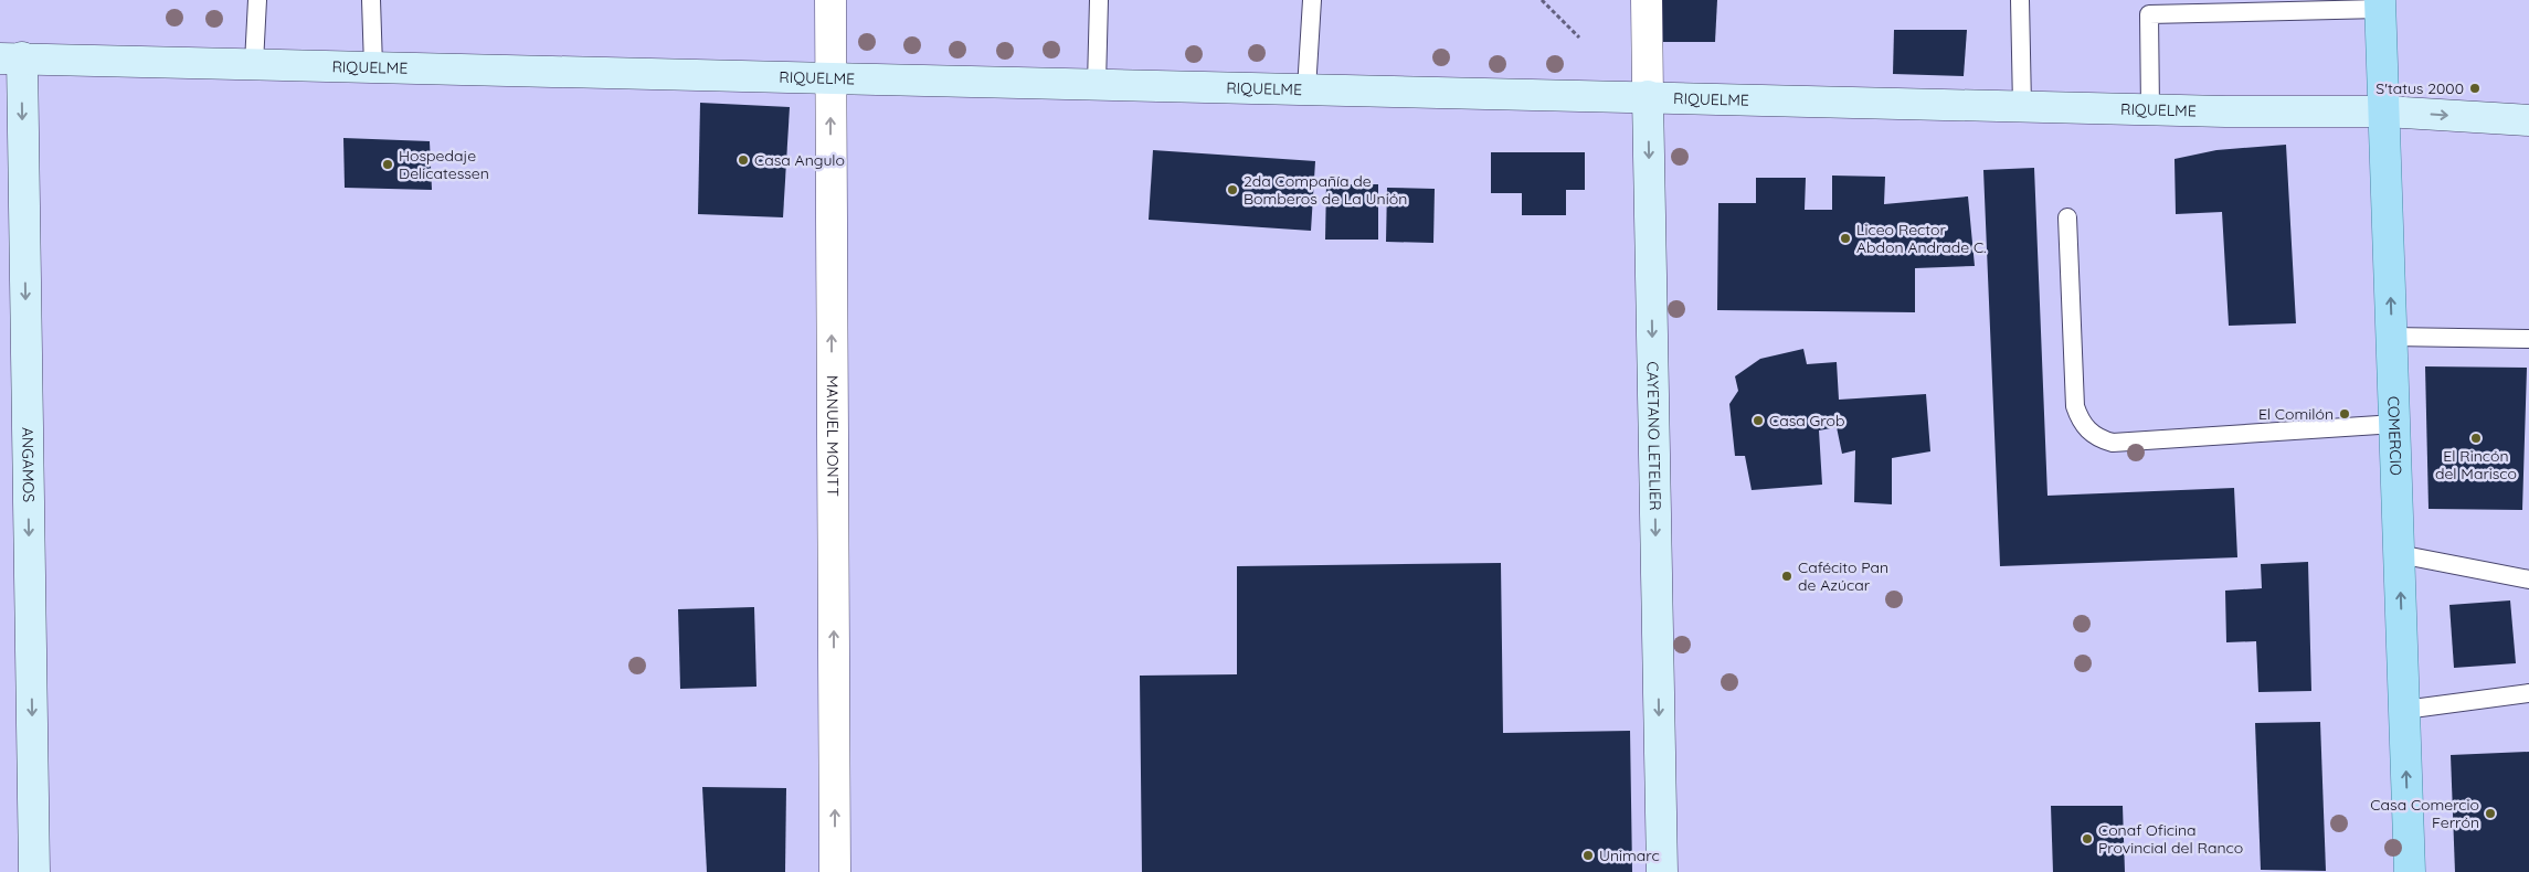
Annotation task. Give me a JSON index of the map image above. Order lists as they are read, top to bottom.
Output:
{
  "streets": {
    "main road": [
      "RIQUELME",
      "CAYETANO LETELIER",
      "COMERCIO",
      "ANGAMOS"
    ],
    "street": ["MANUEL MONTT"]
  },
  "crossings": [
    ["RIQUELME", "MANUEL MONTT"],
    ["RIQUELME", "CAYETANO LETELIER"],
    ["RIQUELME", "COMERCIO"],
    ["RIQUELME", "ANGAMOS"]
  ],
  "one_way": [
    "MANUEL MONTT",
    "CAYETANO LETELIER",
    "COMERCIO",
    "ANGAMOS"
  ],
  "places": [
    "S'tatus 2000",
    "Casa Angulo",
    "Hospedaje Delicatessen",
    "2da Compañía de Bomberos de La Unión",
    "Liceo Rector Abdon Andrade C.",
    "El Comilón",
    "Casa Grob",
    "El Rincón del Marisco",
    "Cafécito Pan de Azúcar",
    "Casa Comercio Ferrón",
    "Conaf Oficina Provincial del Ranco",
    "Unimarc"
  ]
}
